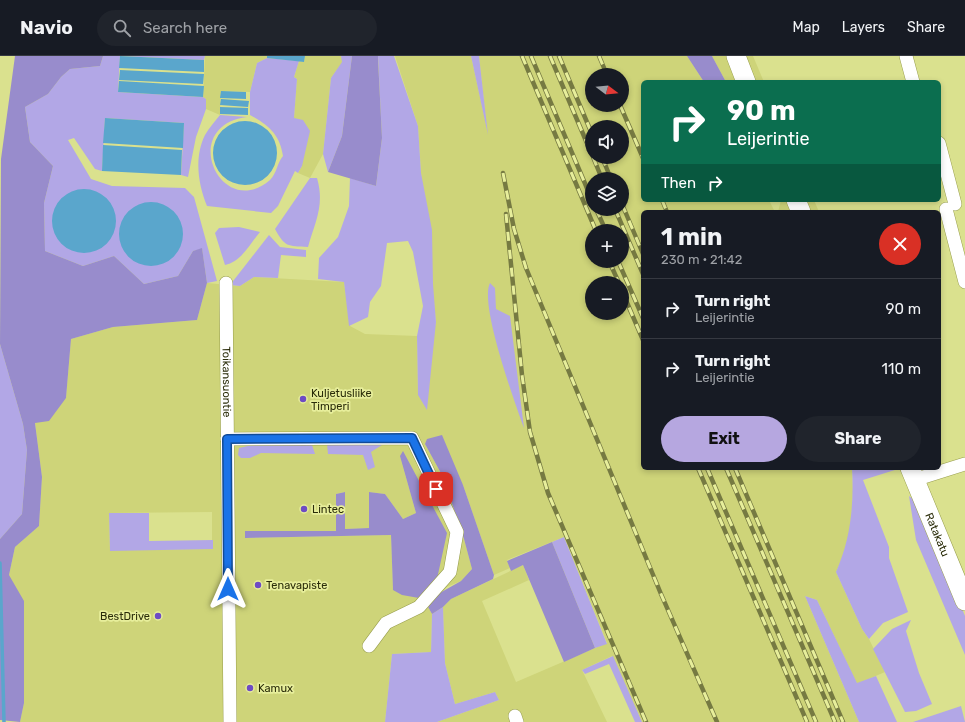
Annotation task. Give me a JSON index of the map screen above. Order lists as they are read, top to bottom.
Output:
{
  "streets": {
    "main road": ["Ratakatu"],
    "street": ["Toikansuontie"]
  },
  "places": [
    "Kuljetusliike Timperi",
    "Lintec",
    "Tenavapiste",
    "BestDrive",
    "Kamux"
  ],
  "north": "right",
  "page": {
    "header": "Navio",
    "search": "Search here",
    "nav": ["Map", "Layers", "Share"],
    "map_buttons": ["+", "−"],
    "turn": ["90 m", "Leijerintie"],
    "then": "Then",
    "heading": ["1 min", "230 m · 21:42"],
    "list": [
      {
        "name": "Turn right",
        "note": "Leijerintie",
        "value": "90 m"
      },
      {
        "name": "Turn right",
        "note": "Leijerintie",
        "value": "110 m"
      }
    ],
    "buttons": ["Exit", "Share"]
  }
}
